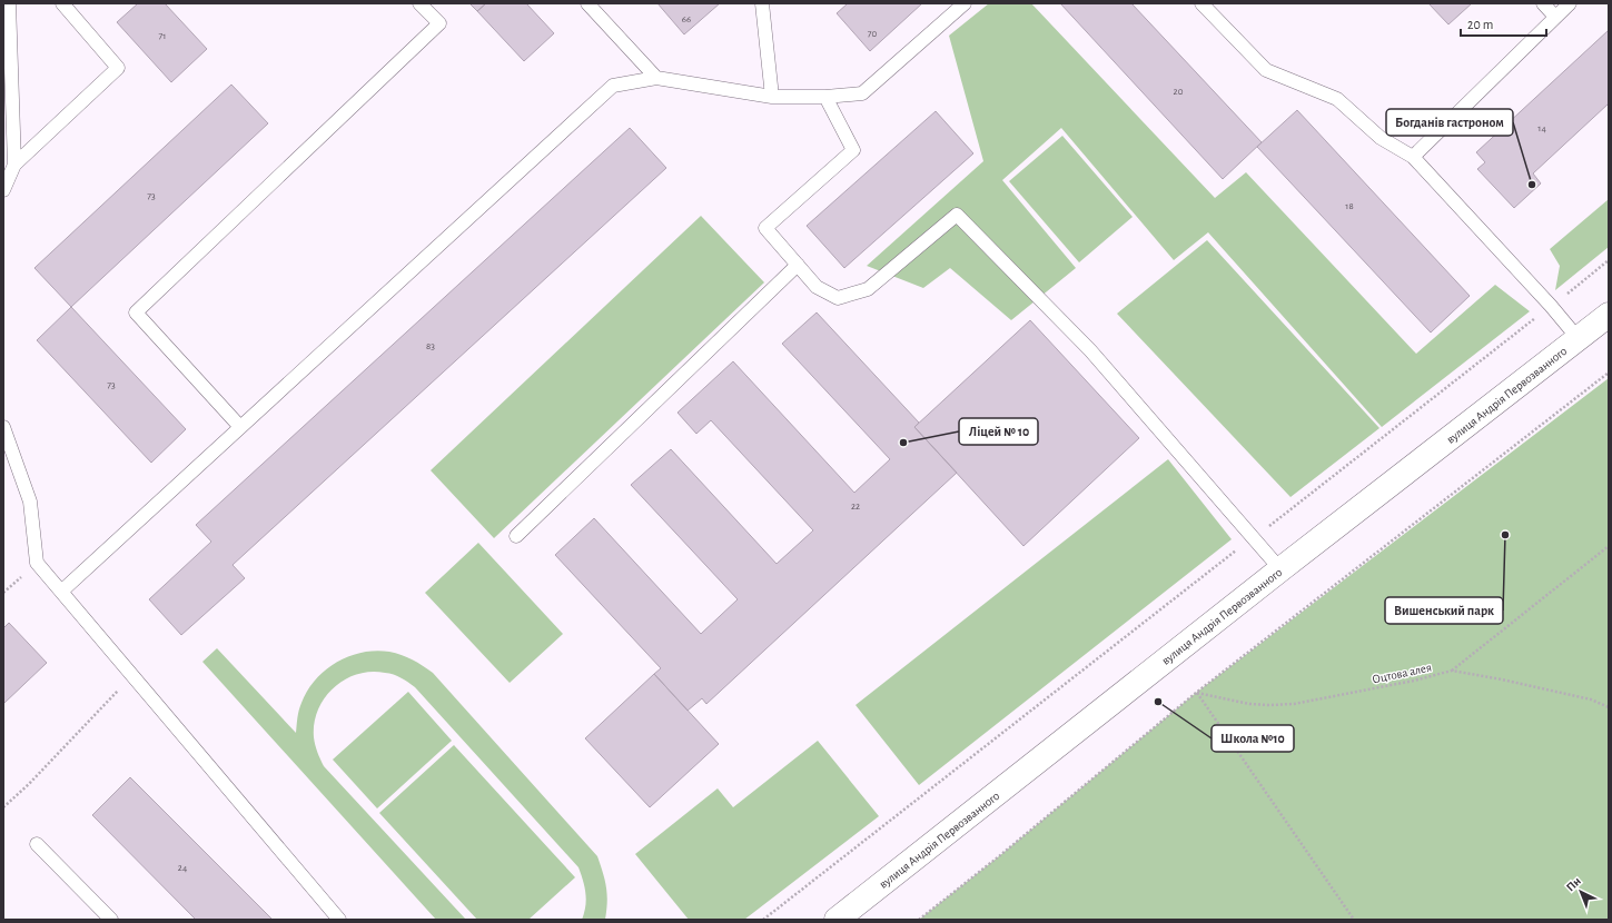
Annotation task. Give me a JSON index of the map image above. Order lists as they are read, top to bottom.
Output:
{
  "streets": {
    "street": ["вулиця Андрія Первозванного"],
    "path": ["Оцтова алея"]
  },
  "places": [
    "Богданів гастроном",
    "Ліцей № 10",
    "Вишенський парк",
    "Школа №10"
  ],
  "house_numbers": [
    "66",
    "70",
    "71",
    "20",
    "14",
    "73",
    "18",
    "83",
    "73",
    "22",
    "24"
  ],
  "scale_bar": "20 m",
  "north": "top left"
}
